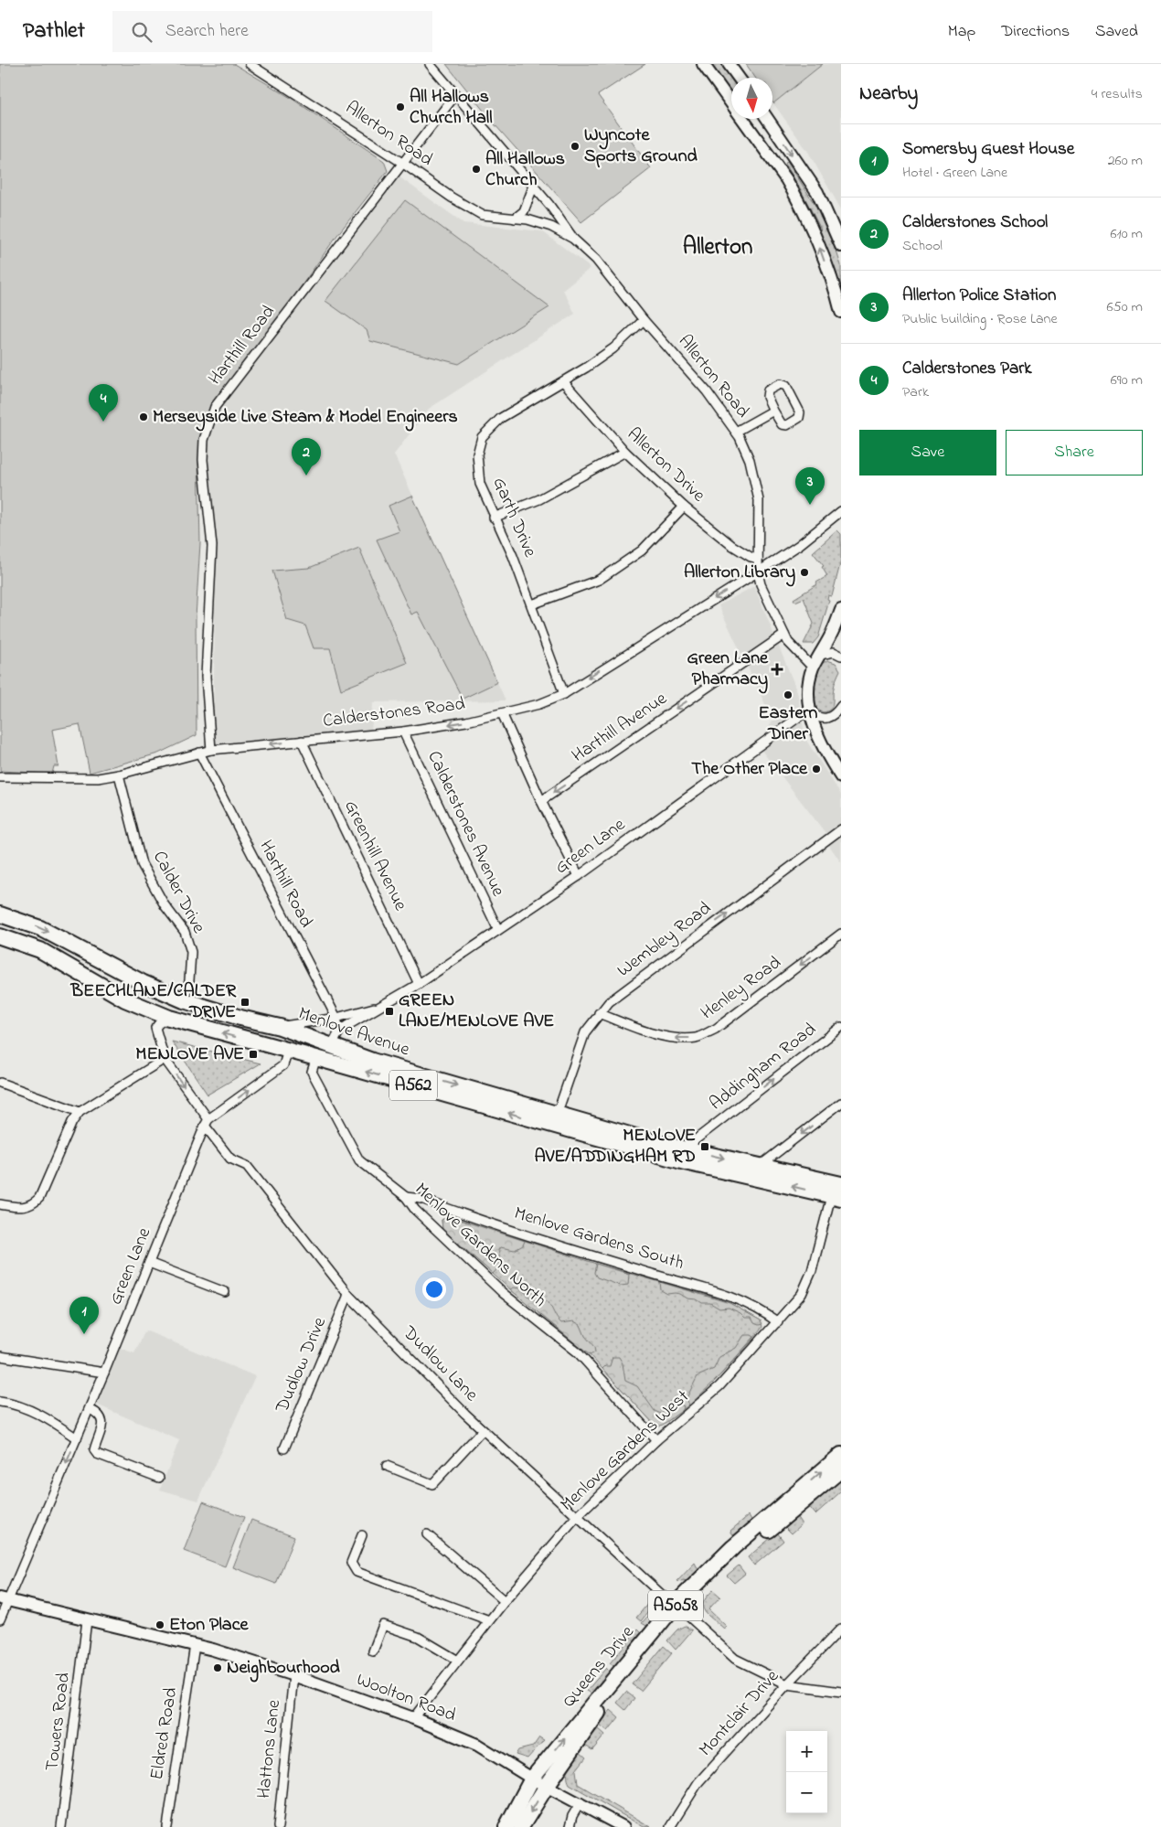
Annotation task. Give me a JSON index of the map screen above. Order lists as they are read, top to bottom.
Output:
{
  "streets": {
    "highway": [
      "Menlove Avenue",
      "A562",
      "A5058",
      "Queens Drive"
    ],
    "main road": ["Woolton Road"],
    "street": [
      "Allerton Road",
      "Harthill Road",
      "Allerton Drive",
      "Garth Drive",
      "Calderstones Road",
      "Harthill Avenue",
      "Calderstones Avenue",
      "Green Lane",
      "Greenhill Avenue",
      "Calder Drive",
      "Wembley Road",
      "Henley Road",
      "Addingham Road",
      "Menlove Gardens South",
      "Menlove Gardens North",
      "Dudlow Lane",
      "Dudlow Drive",
      "Menlove Gardens West",
      "Montclair Drive",
      "Towers Road",
      "Eldred Road",
      "Hattons Lane"
    ]
  },
  "crossings": [
    ["Allerton Road", "Harthill Road"],
    ["Allerton Road", "Allerton Drive"],
    ["Allerton Road", "Garth Drive"],
    ["Allerton Road", "Calderstones Road"],
    ["Allerton Road", "Harthill Avenue"],
    ["Harthill Road", "Calderstones Road"],
    ["Harthill Road", "Green Lane"],
    ["Allerton Drive", "Garth Drive"],
    ["Garth Drive", "Calderstones Road"],
    ["Calderstones Road", "Calderstones Avenue"],
    ["Calderstones Road", "Greenhill Avenue"],
    ["Calderstones Road", "Calder Drive"],
    ["Calderstones Avenue", "Green Lane"],
    ["Green Lane", "Greenhill Avenue"],
    ["Green Lane", "Menlove Avenue"],
    ["Green Lane", "Dudlow Lane"],
    ["Green Lane", "Woolton Road"],
    ["Calder Drive", "Menlove Avenue"],
    ["Wembley Road", "Henley Road"],
    ["Wembley Road", "Menlove Avenue"],
    ["Menlove Avenue", "Addingham Road"],
    ["Menlove Avenue", "Menlove Gardens North"],
    ["Menlove Avenue", "Dudlow Lane"],
    ["Menlove Avenue", "Menlove Gardens West"],
    ["Menlove Gardens South", "Menlove Gardens North"],
    ["Menlove Gardens South", "Menlove Gardens West"],
    ["Menlove Gardens North", "Menlove Gardens West"],
    ["Dudlow Lane", "Dudlow Drive"],
    ["Dudlow Lane", "Menlove Gardens West"],
    ["Dudlow Lane", "Queens Drive"],
    ["Dudlow Lane", "Montclair Drive"],
    ["Menlove Gardens West", "Woolton Road"],
    ["Queens Drive", "Woolton Road"],
    ["Woolton Road", "Towers Road"],
    ["Woolton Road", "Eldred Road"],
    ["Woolton Road", "Hattons Lane"]
  ],
  "one_way": [
    "Calderstones Road",
    "Harthill Avenue",
    "Wembley Road",
    "Henley Road"
  ],
  "districts": ["Allerton"],
  "places": {
    "other": [
      "All Hallows Church Hall",
      "Wyncote Sports Ground",
      "All Hallows Church",
      "Merseyside Live Steam & Model Engineers",
      "Allerton Library",
      "Eastern Diner",
      "The Other Place",
      "Eton Place",
      "Neighbourhood"
    ],
    "health": ["Green Lane Pharmacy"],
    "transit": [
      "BEECHLANE/CALDER DRIVE",
      "GREEN LANE/MENLOVE AVE",
      "MENLOVE AVE",
      "MENLOVE AVE/ADDINGHAM RD"
    ]
  },
  "north": "bottom",
  "page": {
    "header": "Pathlet",
    "search": "Search here",
    "nav": ["Map", "Directions", "Saved"],
    "heading": ["Nearby", "4 results"],
    "list": [
      {
        "mark": "1",
        "name": "Somersby Guest House",
        "note": "Hotel · Green Lane",
        "value": "260 m"
      },
      {
        "mark": "2",
        "name": "Calderstones School",
        "note": "School",
        "value": "610 m"
      },
      {
        "mark": "3",
        "name": "Allerton Police Station",
        "note": "Public building · Rose Lane",
        "value": "650 m"
      },
      {
        "mark": "4",
        "name": "Calderstones Park",
        "note": "Park",
        "value": "690 m"
      }
    ],
    "pins": [
      "4",
      "2",
      "3",
      "1"
    ],
    "buttons": ["Save", "Share"],
    "map_buttons": ["+", "−"]
  }
}
